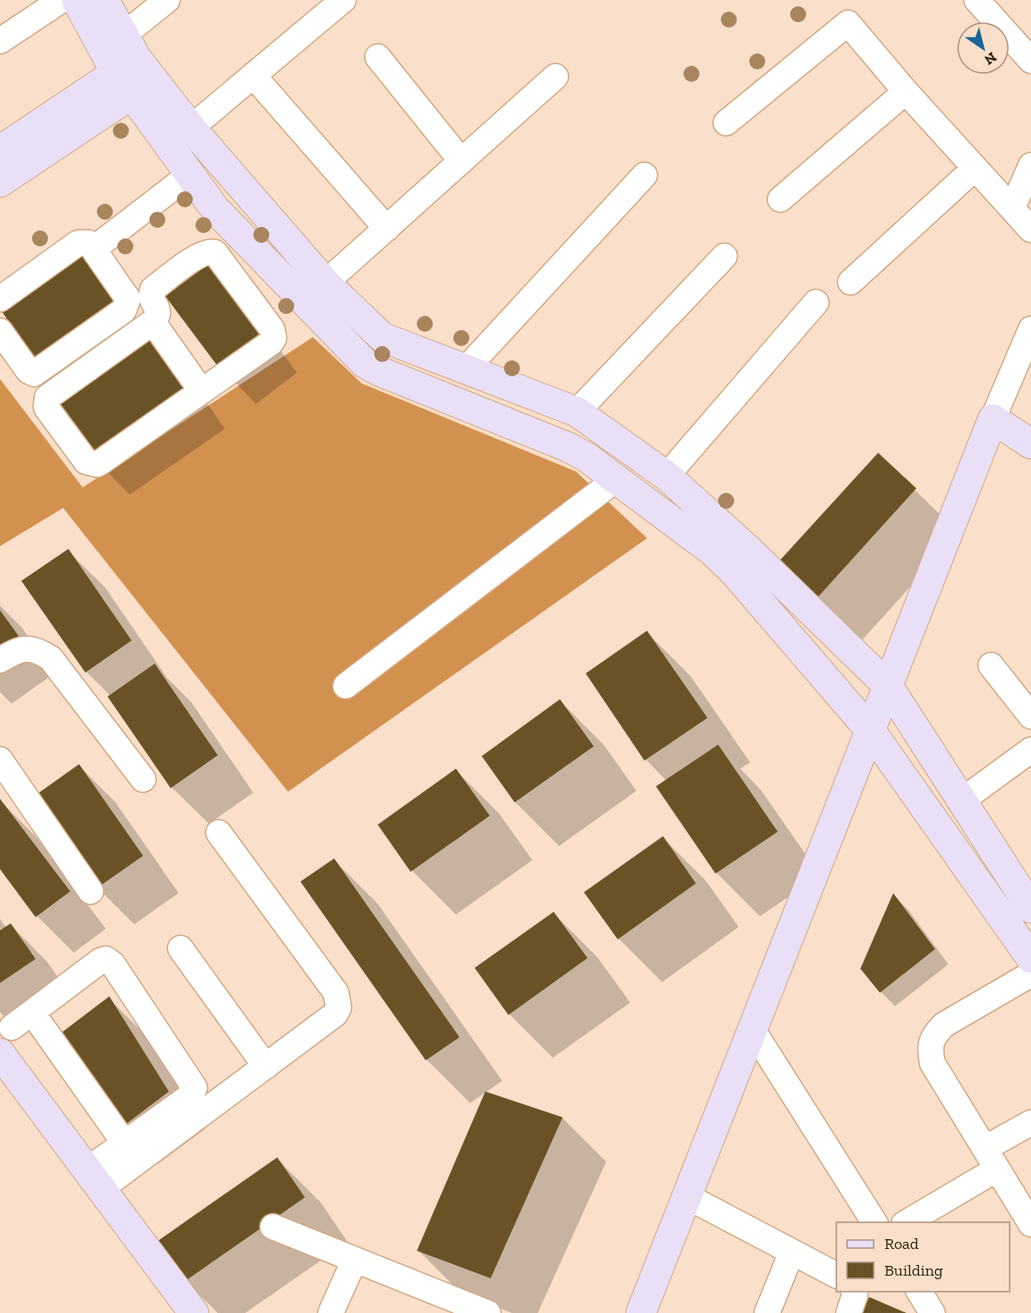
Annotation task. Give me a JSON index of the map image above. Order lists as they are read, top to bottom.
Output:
{
  "legend": ["Road", "Building"],
  "north": "bottom right"
}
